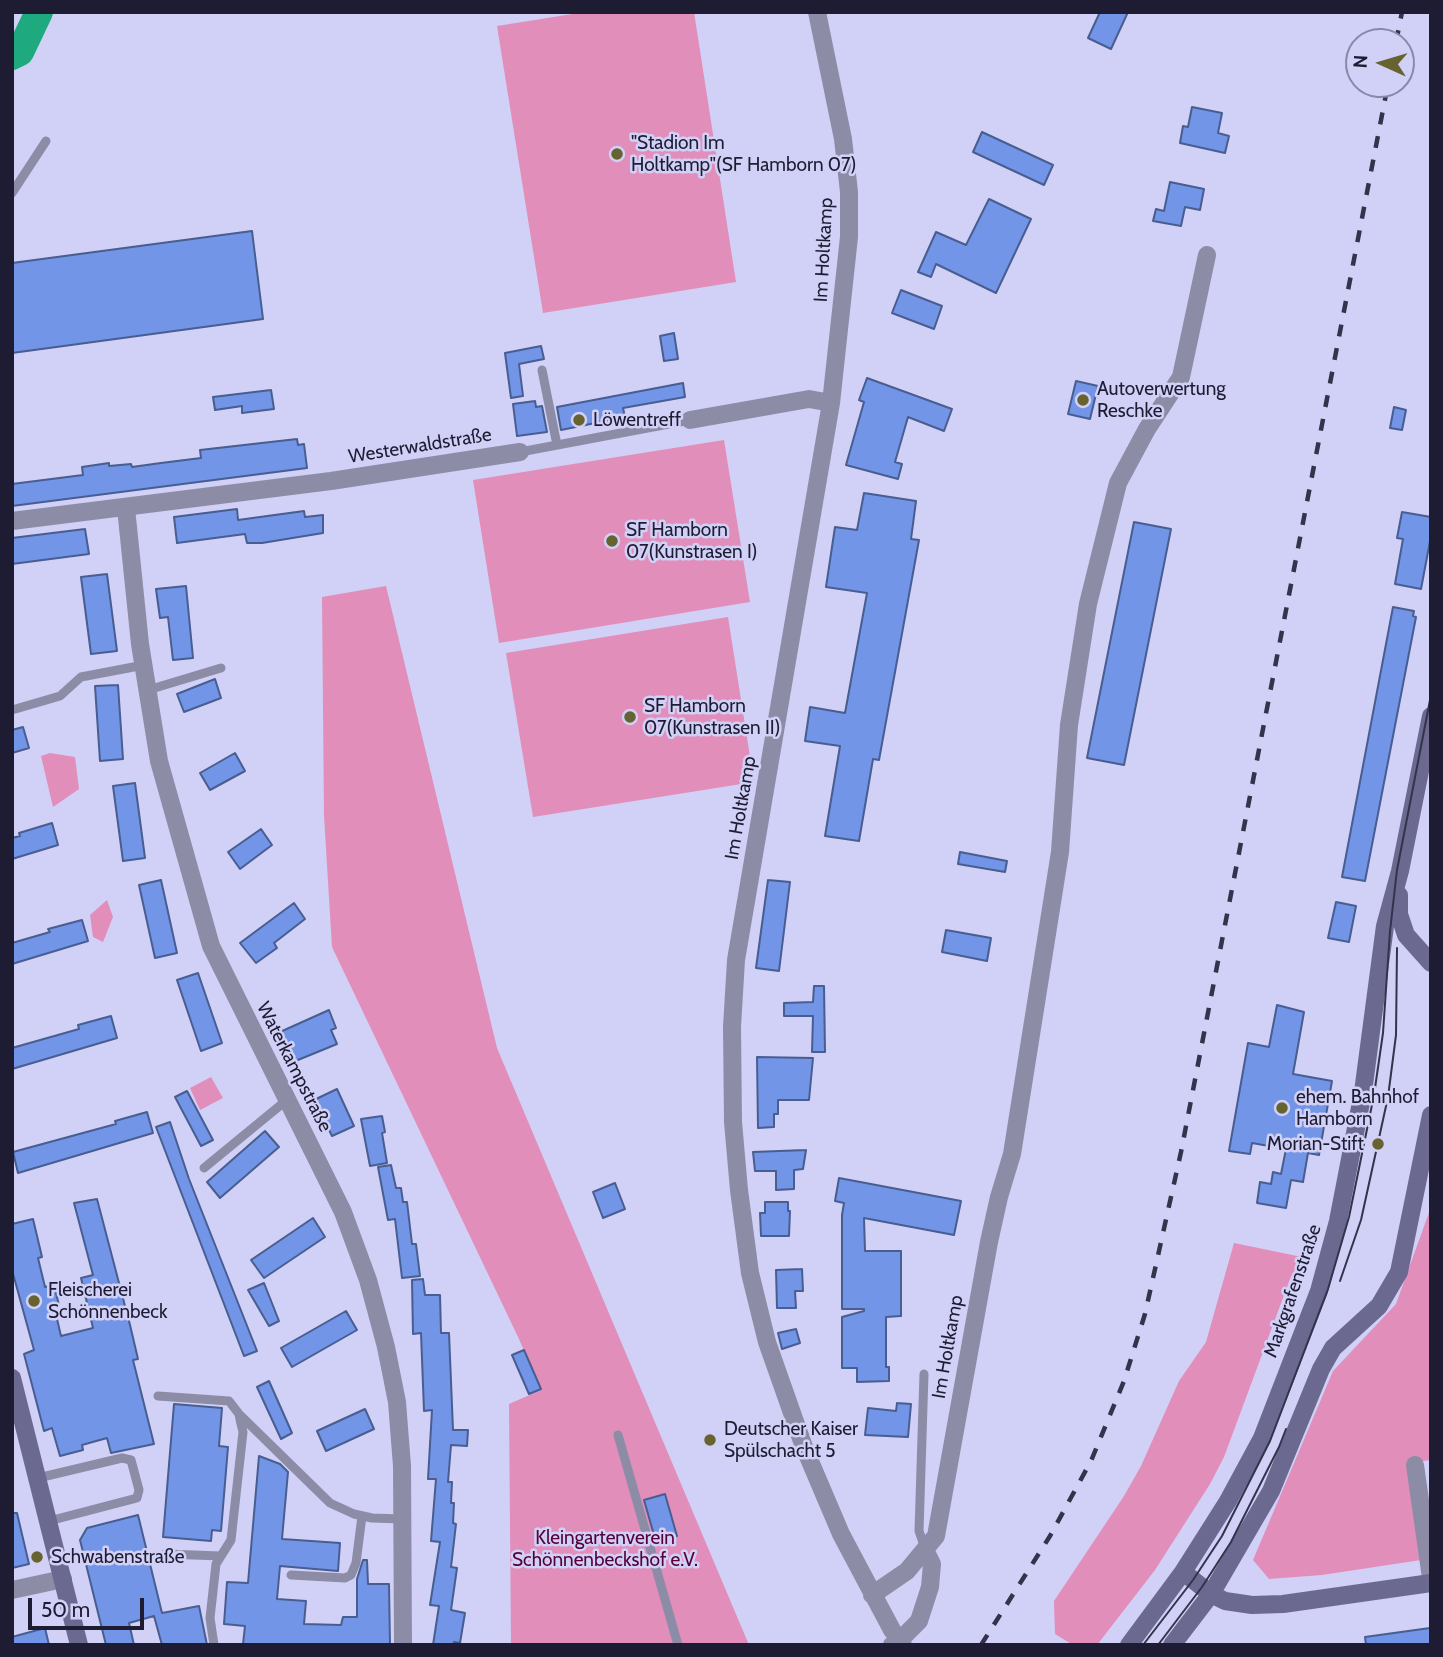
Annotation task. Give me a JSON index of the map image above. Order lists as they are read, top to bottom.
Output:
{
  "streets": {
    "street": [
      "Im Holtkamp",
      "Westerwaldstraße",
      "Waterkampstraße",
      "Markgrafenstraße"
    ]
  },
  "crossings": [
    ["Im Holtkamp", "Westerwaldstraße"],
    ["Westerwaldstraße", "Waterkampstraße"]
  ],
  "parks": ["Kleingartenverein Schönnenbeckshof e.V."],
  "places": [
    "\"Stadion Im Holtkamp\"(SF Hamborn 07)",
    "Autoverwertung Reschke",
    "Löwentreff",
    "SF Hamborn 07(Kunstrasen I)",
    "SF Hamborn 07(Kunstrasen II)",
    "ehem. Bahnhof Hamborn",
    "Morian-Stift",
    "Fleischerei Schönnenbeck",
    "Deutscher Kaiser Spülschacht 5",
    "Schwabenstraße"
  ],
  "scale_bar": "50 m",
  "north": "left"
}
